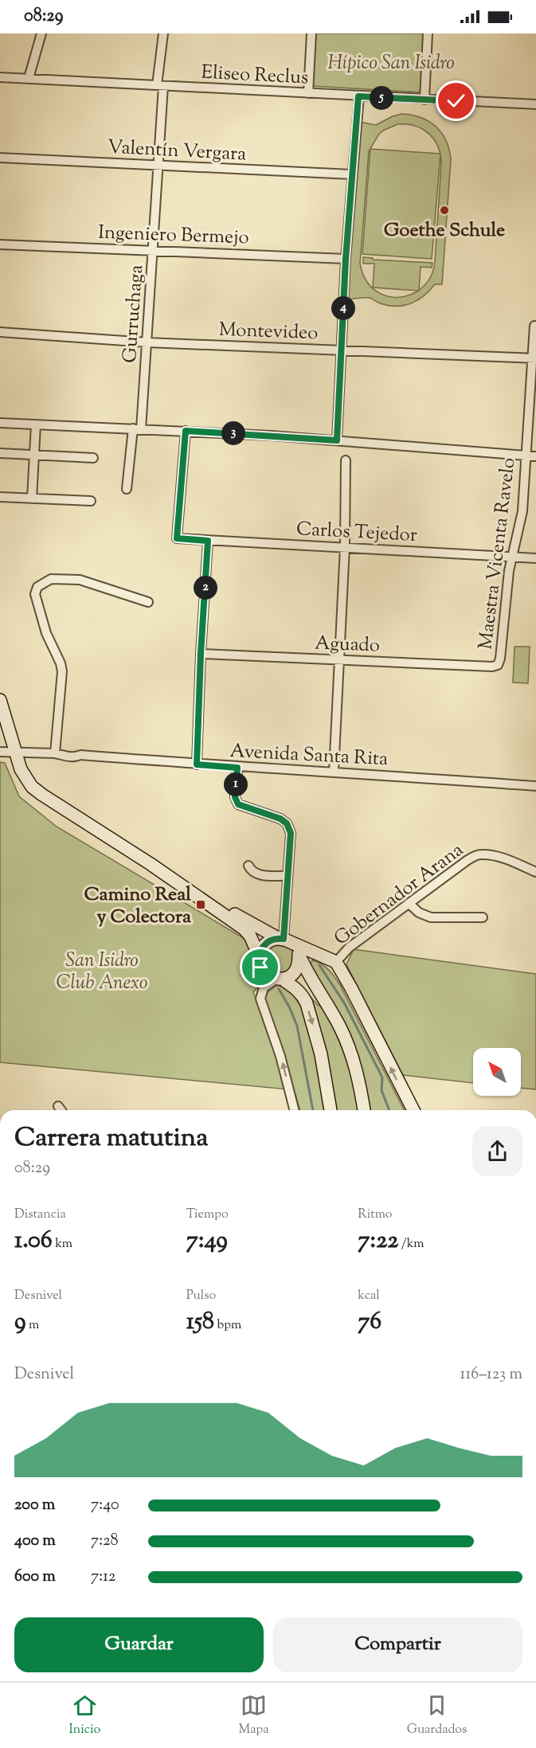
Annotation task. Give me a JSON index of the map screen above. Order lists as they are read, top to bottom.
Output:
{
  "streets": {
    "street": [
      "Eliseo Reclus",
      "Valentín Vergara",
      "Ingeniero Bermejo",
      "Gurruchaga",
      "Montevideo",
      "Carlos Tejedor",
      "Maestra Vicenta Ravelo",
      "Aguado",
      "Avenida Santa Rita",
      "Gobernador Arana"
    ]
  },
  "crossings": [
    ["Eliseo Reclus", "Gurruchaga"],
    ["Valentín Vergara", "Gurruchaga"],
    ["Ingeniero Bermejo", "Gurruchaga"],
    ["Gurruchaga", "Montevideo"],
    ["Montevideo", "Maestra Vicenta Ravelo"],
    ["Carlos Tejedor", "Maestra Vicenta Ravelo"],
    ["Maestra Vicenta Ravelo", "Aguado"]
  ],
  "parks": ["Hípico San Isidro", "San Isidro Club Anexo"],
  "places": {
    "other": ["Goethe Schule"],
    "transit": ["Camino Real y Colectora"]
  },
  "north": "top left",
  "page": {
    "status": "08:29",
    "pins": [
      "5",
      "4",
      "3",
      "2",
      "1"
    ],
    "heading": ["Carrera matutina", "08:29"],
    "stats": [
      ["Distancia", "1.06 km"],
      ["Tiempo", "7:49"],
      ["Ritmo", "7:22 /km"],
      ["Desnivel", "9 m"],
      ["Pulso", "158 bpm"],
      ["kcal", "76"]
    ],
    "chart": ["Desnivel", "116–123 m"],
    "list": [
      {
        "name": "200 m",
        "note": "7:40"
      },
      {
        "name": "400 m",
        "note": "7:28"
      },
      {
        "name": "600 m",
        "note": "7:12"
      }
    ],
    "buttons": ["Guardar", "Compartir"],
    "tabs": ["Inicio", "Mapa", "Guardados"]
  }
}
